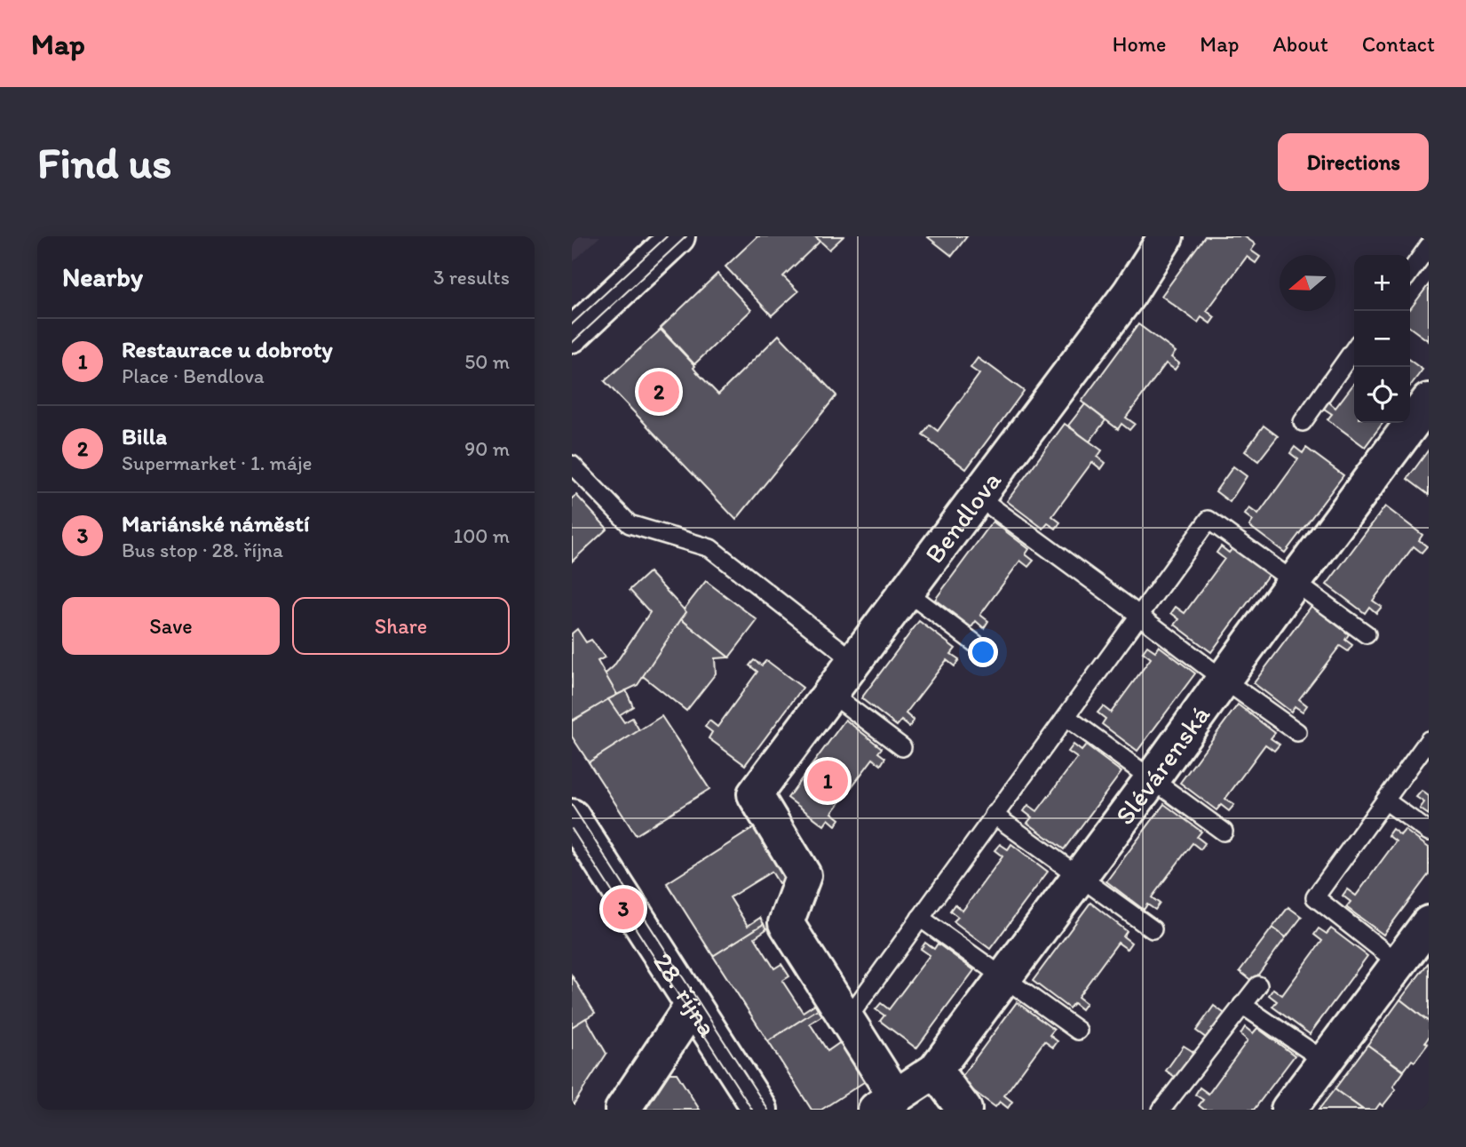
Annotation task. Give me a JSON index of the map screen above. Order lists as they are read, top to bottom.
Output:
{
  "streets": {
    "street": ["Bendlova", "Slévárenská", "28. října"]
  },
  "north": "left",
  "page": {
    "header": "Map",
    "nav": [
      "Home",
      "Map",
      "About",
      "Contact"
    ],
    "buttons": [
      "Directions",
      ["Save", "Share"]
    ],
    "title": "Find us",
    "heading": ["Nearby", "3 results"],
    "map_buttons": ["+", "−"],
    "list": [
      {
        "mark": "1",
        "name": "Restaurace u dobroty",
        "note": "Place · Bendlova",
        "value": "50 m"
      },
      {
        "mark": "2",
        "name": "Billa",
        "note": "Supermarket · 1. máje",
        "value": "90 m"
      },
      {
        "mark": "3",
        "name": "Mariánské náměstí",
        "note": "Bus stop · 28. října",
        "value": "100 m"
      }
    ],
    "pins": ["2", "1", "3"]
  }
}
